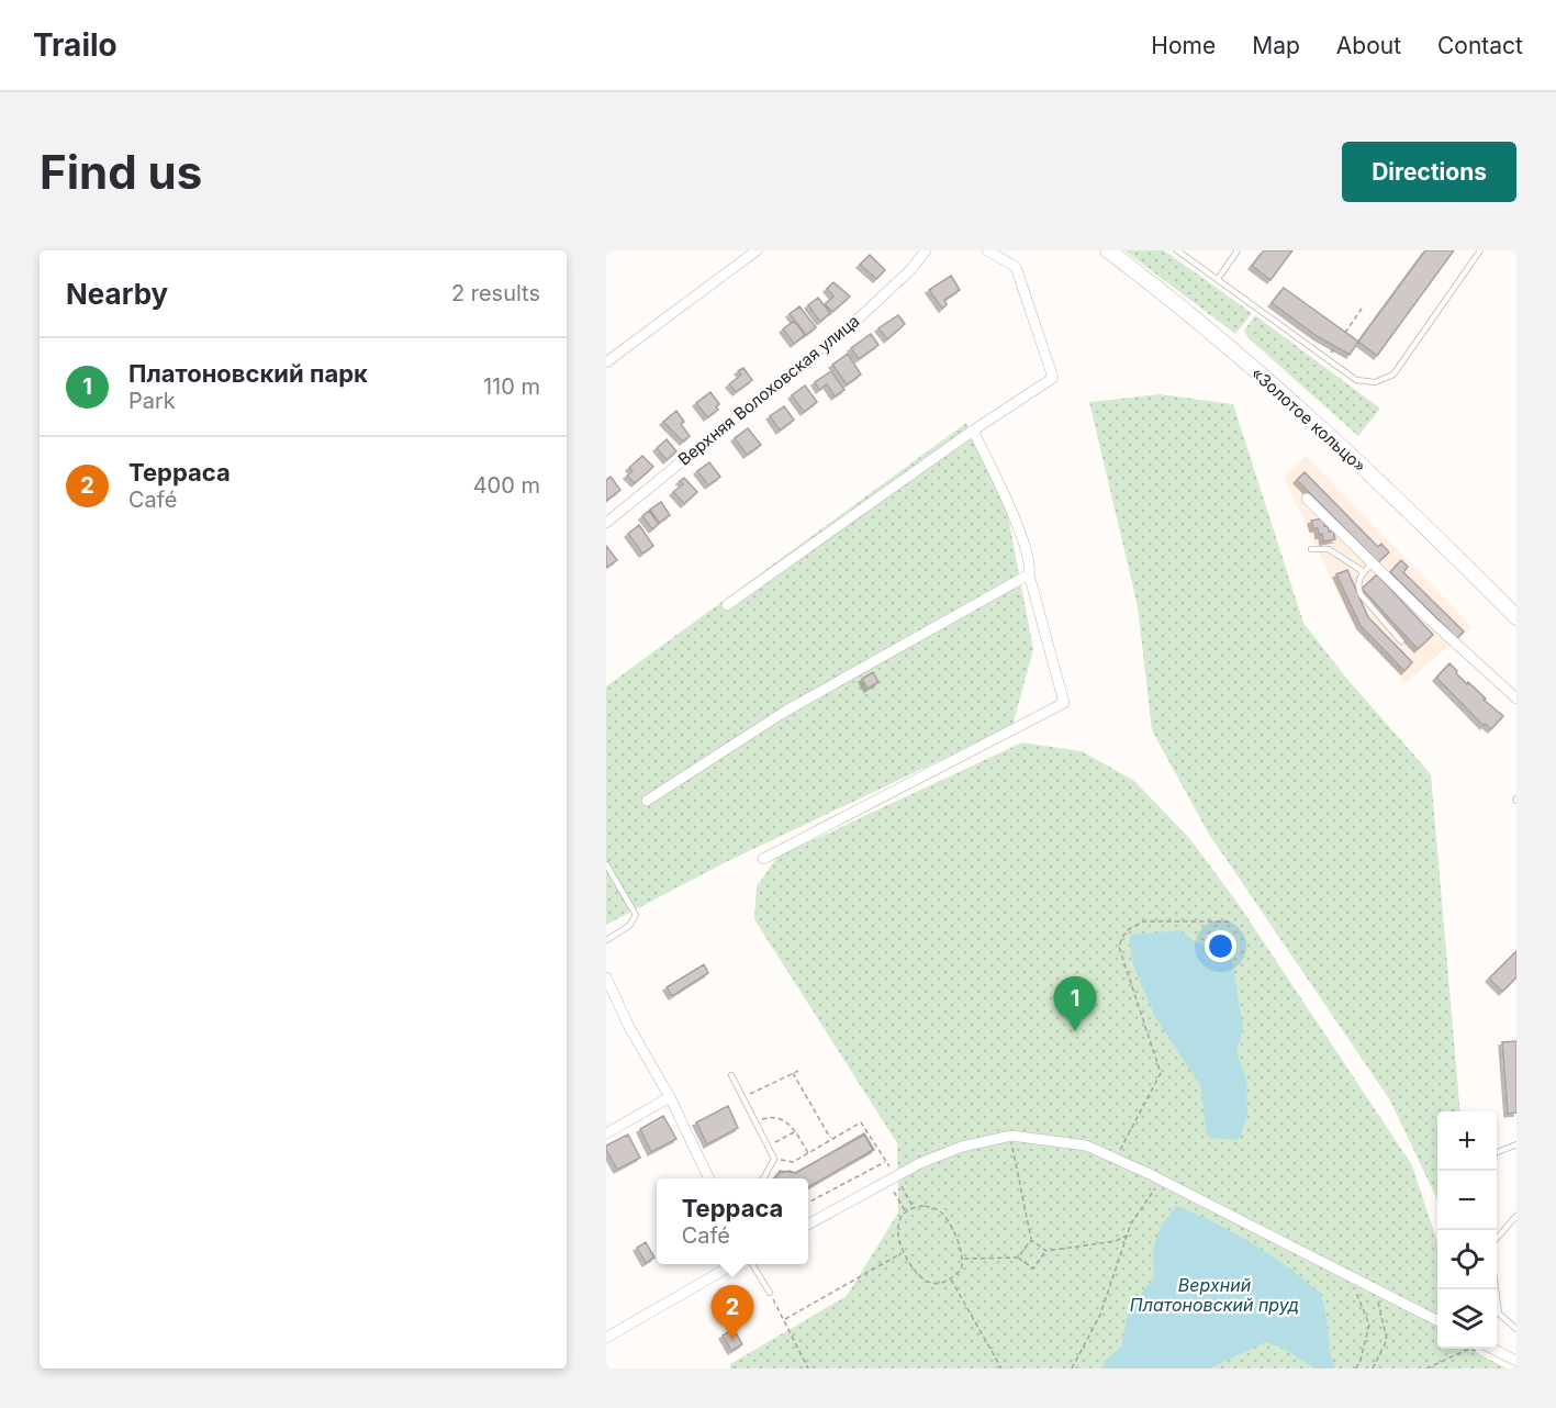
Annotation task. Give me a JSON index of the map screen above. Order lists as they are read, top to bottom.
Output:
{
  "streets": {
    "main road": ["«Золотое кольцо»"],
    "street": ["Верхняя Волоховская улица"]
  },
  "water": ["Верхний Платоновский пруд"],
  "page": {
    "header": "Trailo",
    "nav": [
      "Home",
      "Map",
      "About",
      "Contact"
    ],
    "buttons": "Directions",
    "title": "Find us",
    "heading": ["Nearby", "2 results"],
    "list": [
      {
        "mark": "1",
        "name": "Платоновский парк",
        "note": "Park",
        "value": "110 m"
      },
      {
        "mark": "2",
        "name": "Терраса",
        "note": "Café",
        "value": "400 m"
      }
    ],
    "pins": ["1", "2"],
    "map_buttons": ["+", "−"],
    "popup": ["Терраса", "Café"]
  }
}
